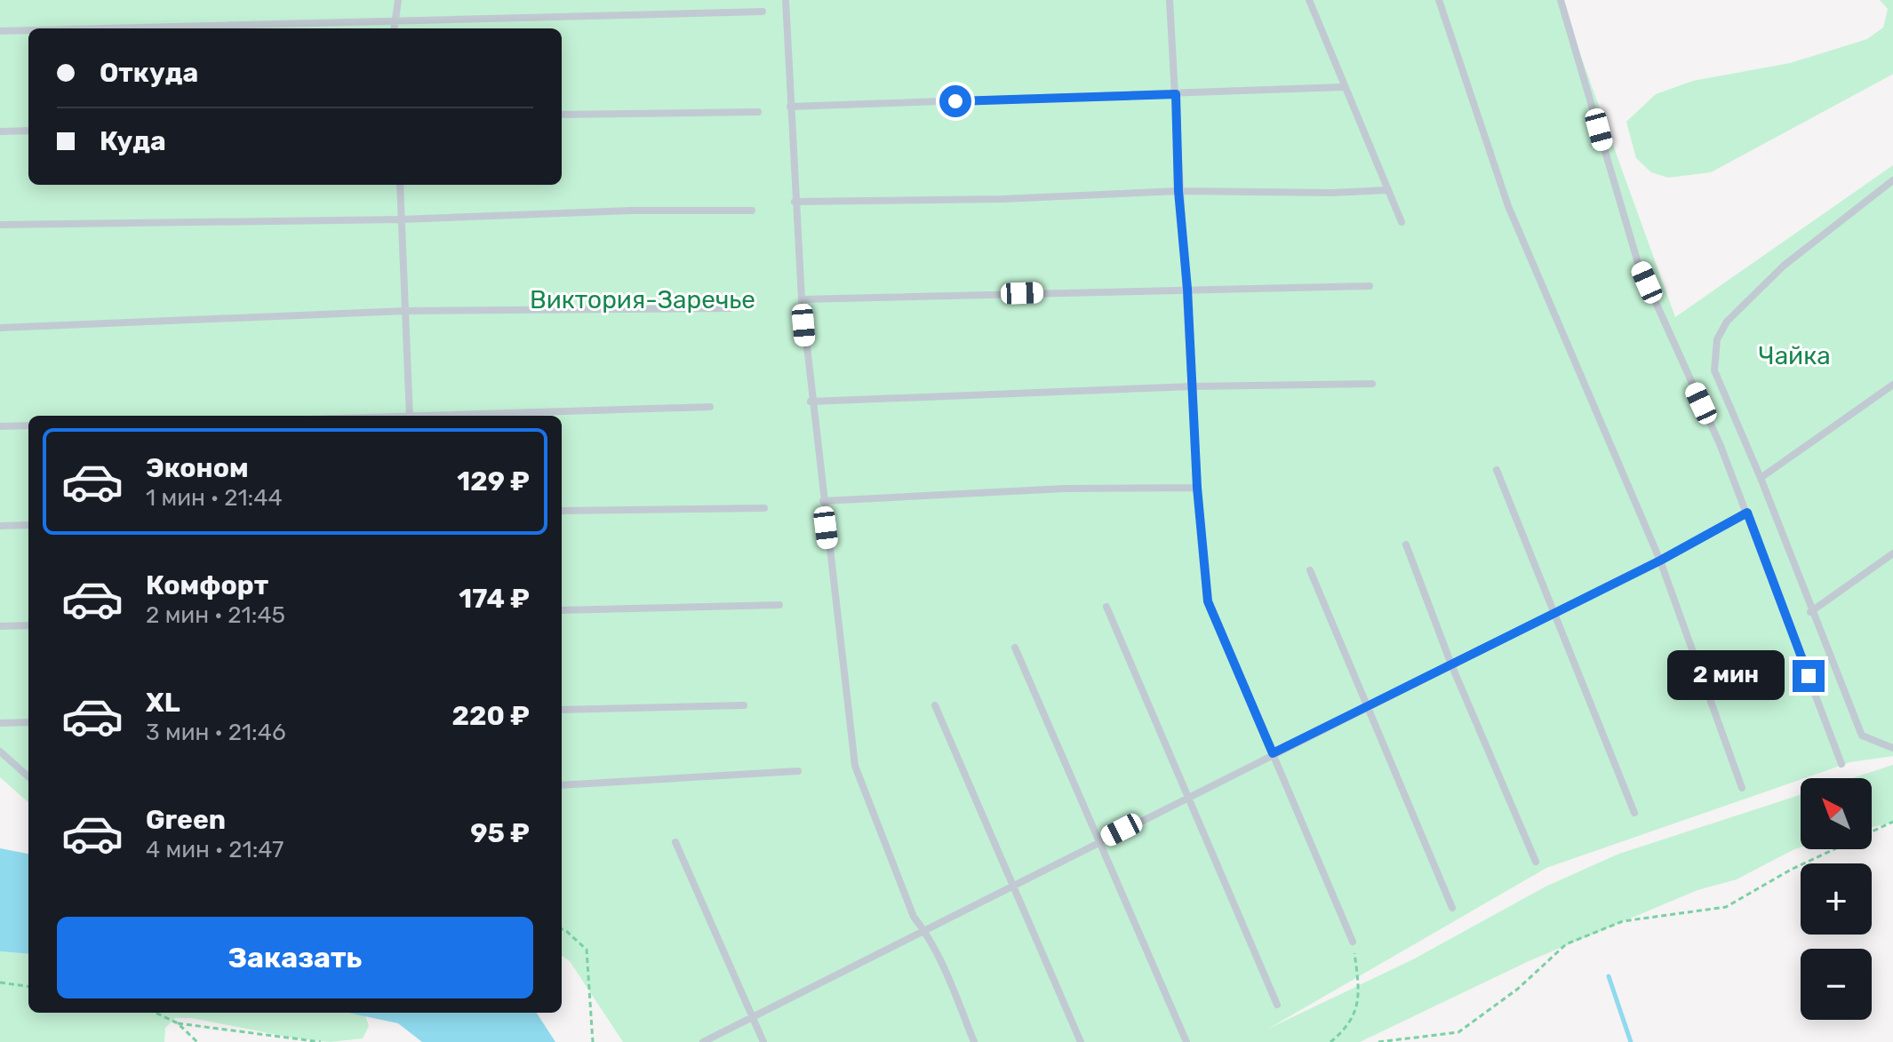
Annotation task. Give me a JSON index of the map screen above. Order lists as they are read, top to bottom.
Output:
{
  "parks": ["Виктория-Заречье", "Чайка"],
  "north": "top left",
  "page": {
    "banner": ["Откуда", "Куда"],
    "list": [
      {
        "name": "Эконом",
        "note": "1 мин · 21:44",
        "value": "129 ₽"
      },
      {
        "name": "Комфорт",
        "note": "2 мин · 21:45",
        "value": "174 ₽"
      },
      {
        "name": "XL",
        "note": "3 мин · 21:46",
        "value": "220 ₽"
      },
      {
        "name": "Green",
        "note": "4 мин · 21:47",
        "value": "95 ₽"
      }
    ],
    "bubble": "2 мин",
    "map_buttons": ["+", "−"],
    "buttons": "Заказать"
  }
}
